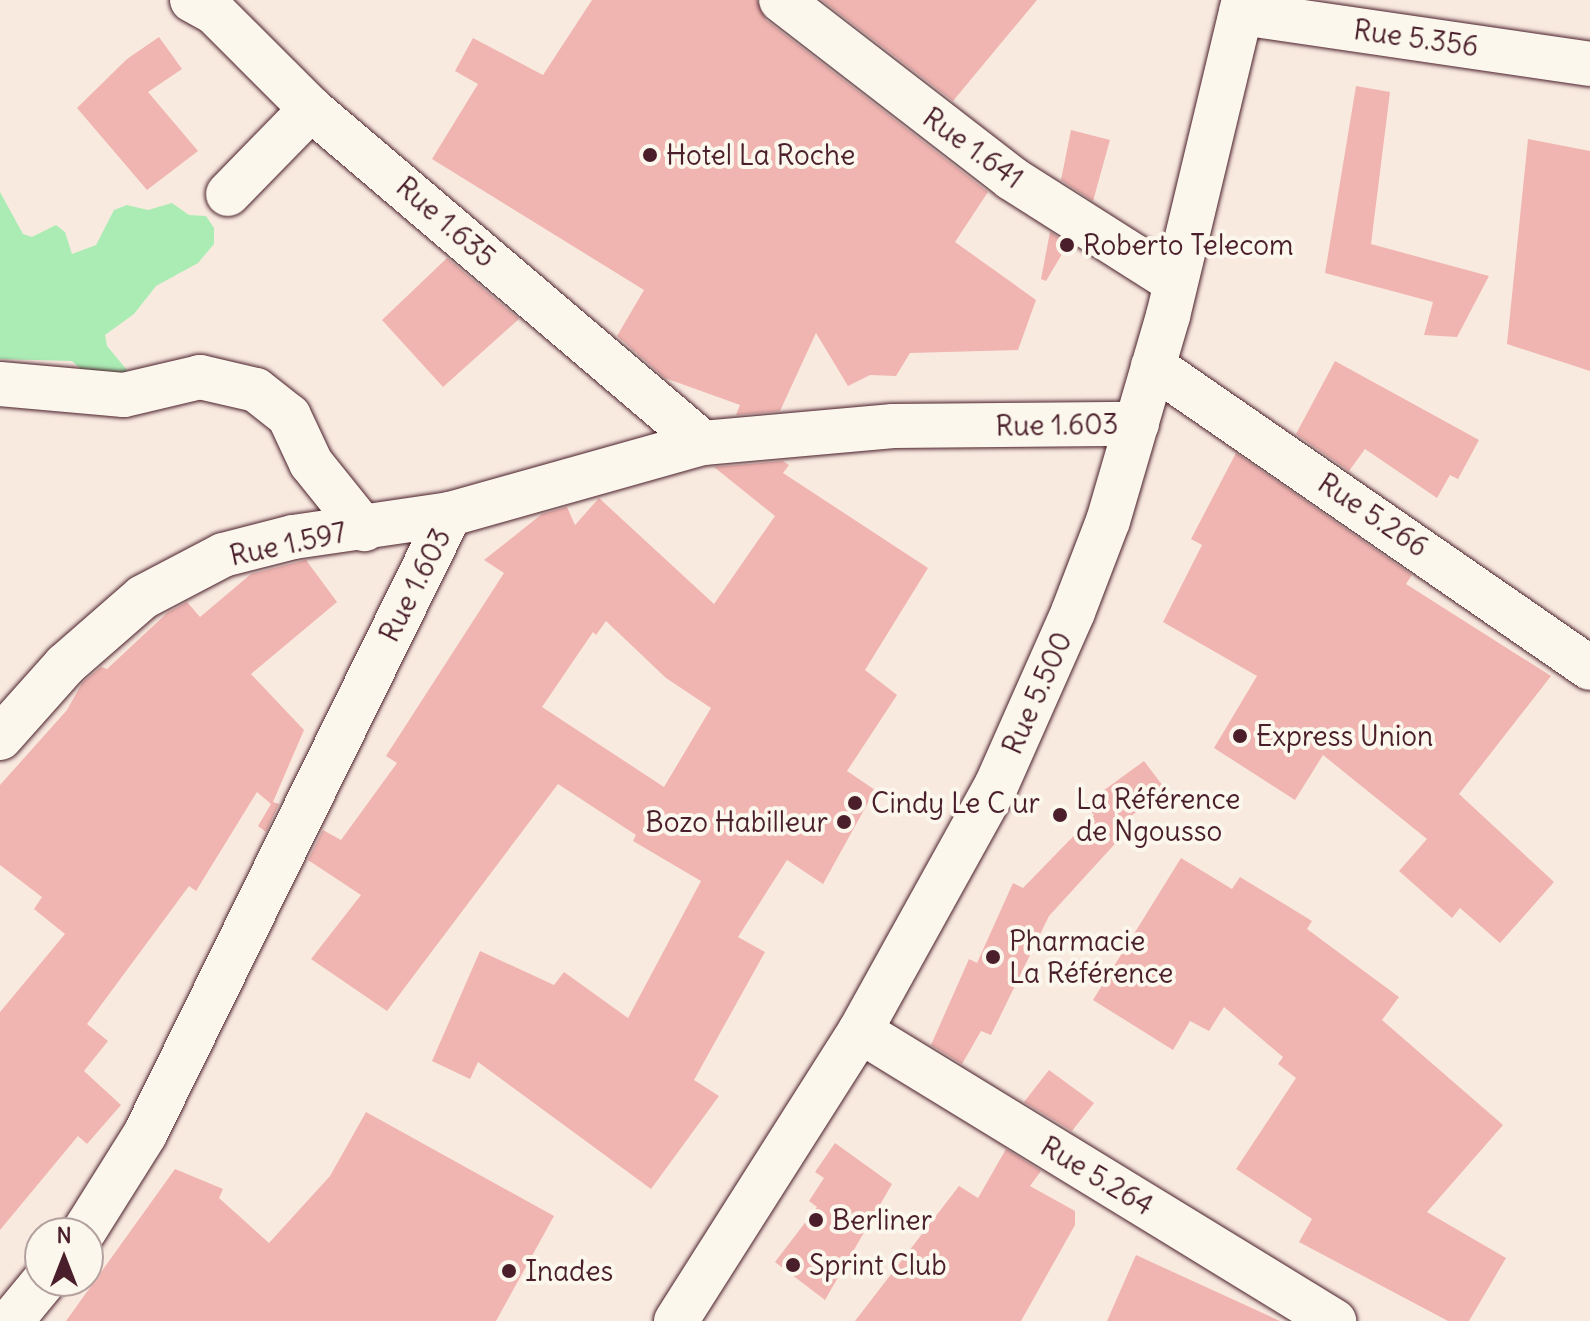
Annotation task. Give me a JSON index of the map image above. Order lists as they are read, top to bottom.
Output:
{
  "streets": {
    "street": [
      "Rue 5.356",
      "Rue 1.641",
      "Rue 1.635",
      "Rue 1.603",
      "Rue 5.266",
      "Rue 1.597",
      "Rue 5.500",
      "Rue 5.264"
    ]
  },
  "crossings": [
    ["Rue 5.356", "Rue 5.500"],
    ["Rue 1.641", "Rue 5.500"],
    ["Rue 1.635", "Rue 1.603"],
    ["Rue 1.603", "Rue 1.597"],
    ["Rue 1.603", "Rue 5.500"],
    ["Rue 5.266", "Rue 5.500"],
    ["Rue 5.500", "Rue 5.264"]
  ],
  "places": [
    "Hotel La Roche",
    "Roberto Telecom",
    "Express Union",
    "Cindy Le C ur",
    "La Référence de Ngousso",
    "Bozo Habilleur",
    "Pharmacie La Référence",
    "Berliner",
    "Sprint Club",
    "Inades"
  ],
  "north": "top"
}
